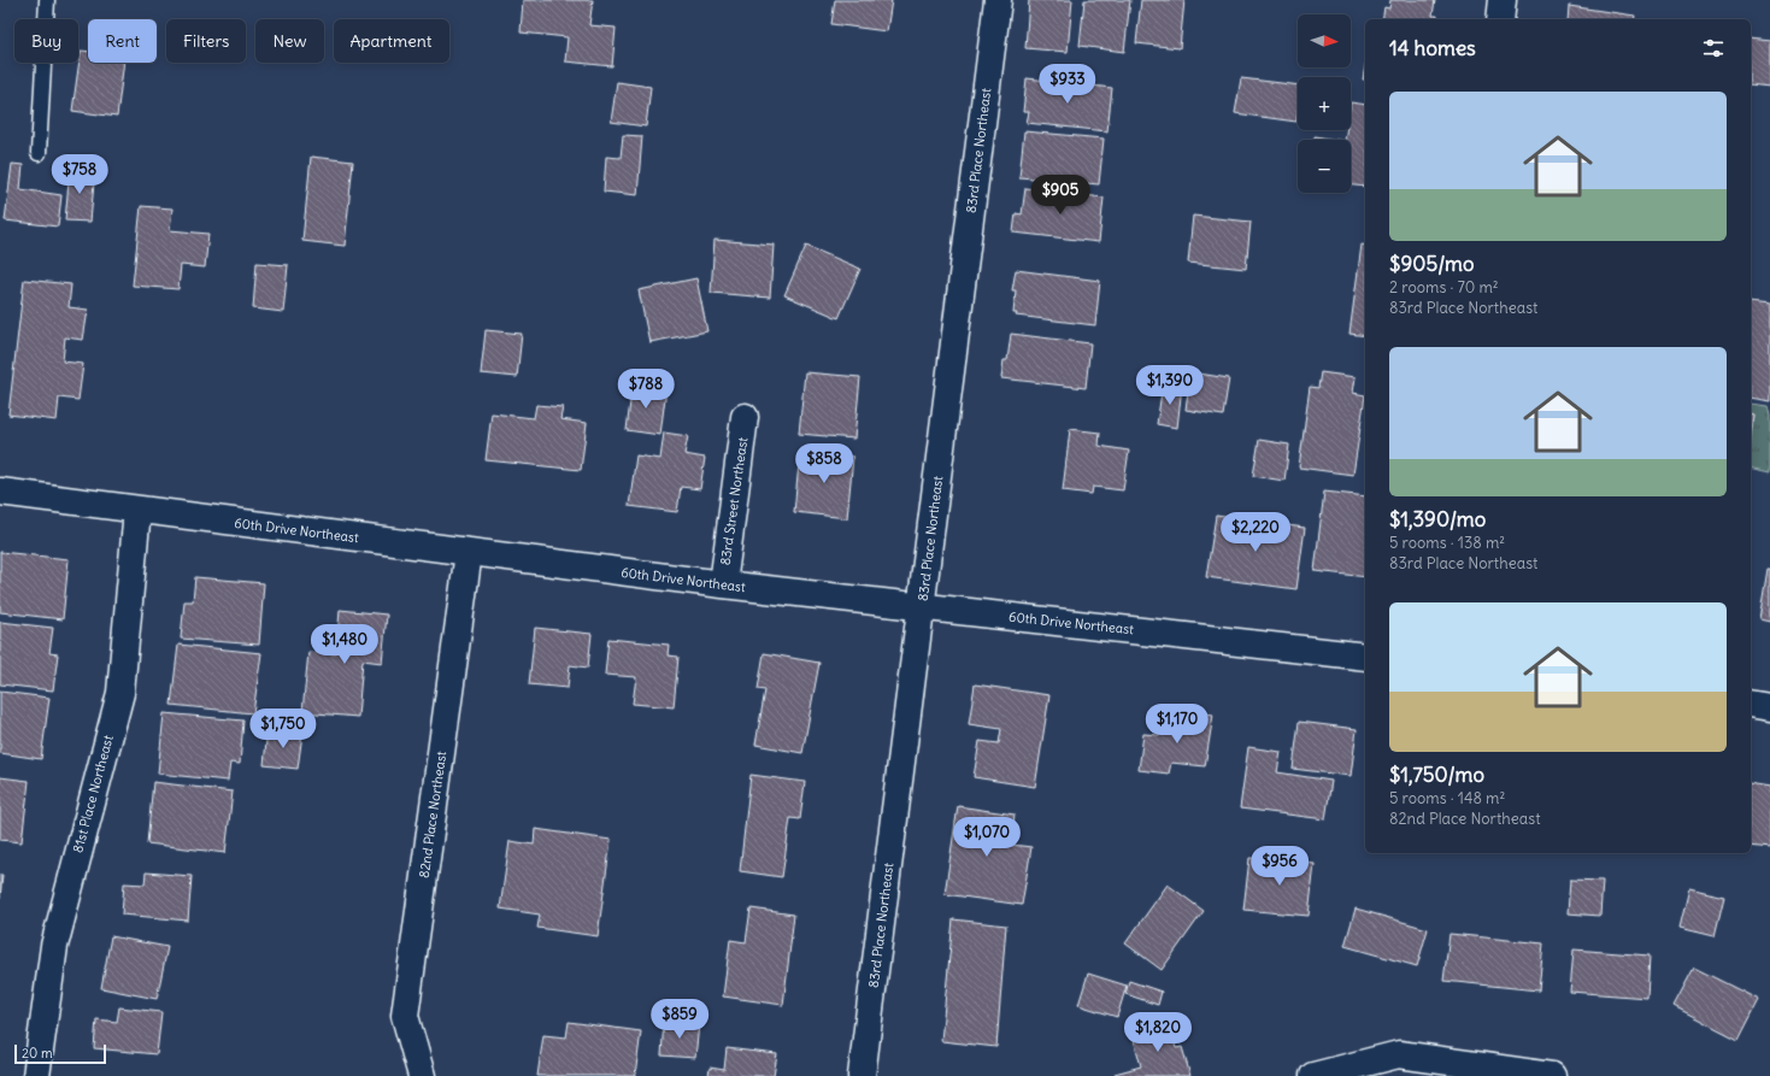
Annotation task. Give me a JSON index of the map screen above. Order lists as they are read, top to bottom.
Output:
{
  "streets": {
    "street": [
      "83rd Place Northeast",
      "83rd Street Northeast",
      "60th Drive Northeast",
      "81st Place Northeast",
      "82nd Place Northeast"
    ]
  },
  "crossings": [
    ["83rd Place Northeast", "60th Drive Northeast"],
    ["83rd Street Northeast", "60th Drive Northeast"],
    ["60th Drive Northeast", "81st Place Northeast"],
    ["60th Drive Northeast", "82nd Place Northeast"]
  ],
  "scale_bar": "20 m",
  "north": "right",
  "page": {
    "map_buttons": ["+", "−"],
    "chip": [
      "Buy",
      "Rent",
      "Filters",
      "New",
      "Apartment"
    ],
    "heading": "14 homes",
    "price": [
      "$933",
      "$758",
      "$905",
      "$1,390",
      "$788",
      "$858",
      "$2,220",
      "$1,480",
      "$1,170",
      "$1,750",
      "$1,070",
      "$956",
      "$859",
      "$1,820"
    ],
    "list": [
      {
        "name": "$905/mo",
        "note": "2 rooms · 70 m² · 83rd Place Northeast"
      },
      {
        "name": "$1,390/mo",
        "note": "5 rooms · 138 m² · 83rd Place Northeast"
      },
      {
        "name": "$1,750/mo",
        "note": "5 rooms · 148 m² · 82nd Place Northeast"
      }
    ],
    "scale": "20 m"
  }
}
